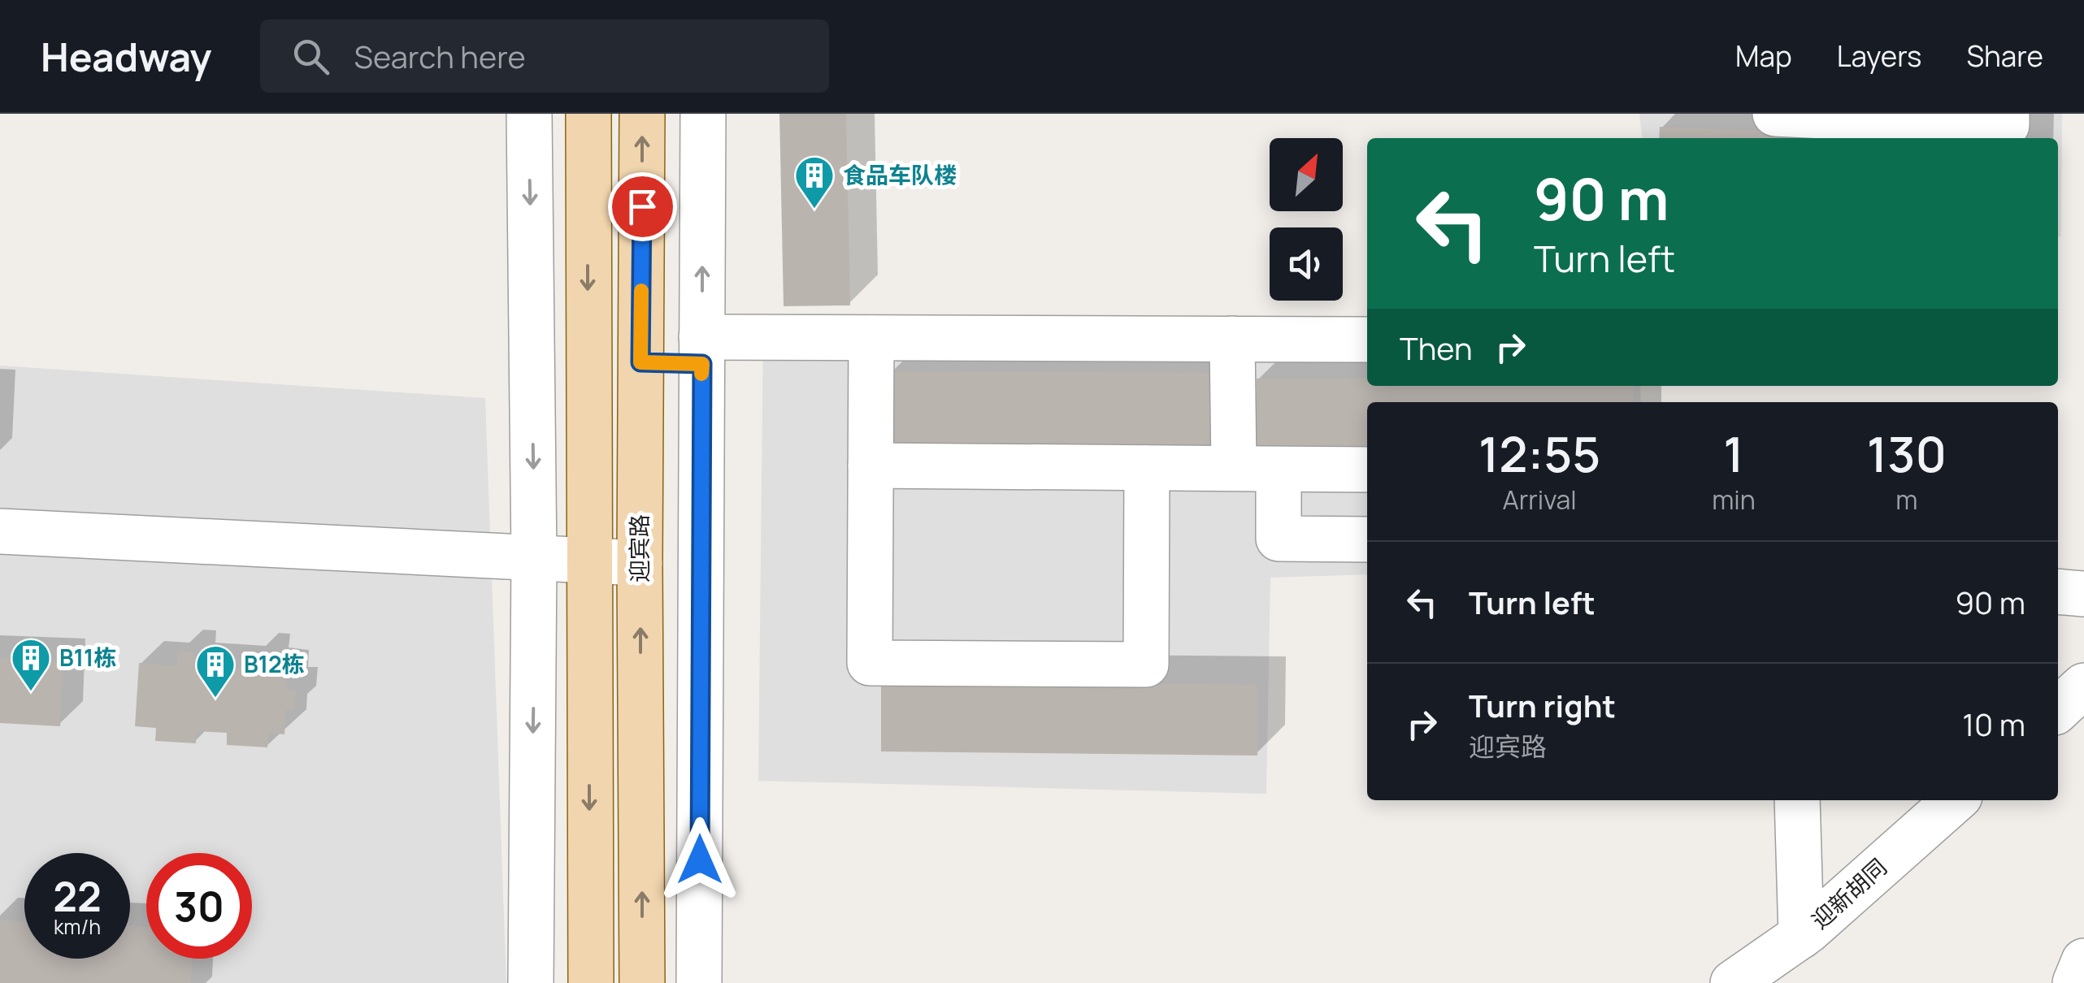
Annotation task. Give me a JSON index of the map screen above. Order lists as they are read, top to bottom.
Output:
{
  "streets": {
    "main road": ["迎宾路"],
    "street": ["迎新胡同"]
  },
  "places": {
    "building": ["食品车队楼", "B11栋", "B12栋"]
  },
  "north": "top right",
  "page": {
    "header": "Headway",
    "search": "Search here",
    "nav": ["Map", "Layers", "Share"],
    "turn": ["90 m", "Turn left"],
    "then": "Then",
    "eta": [
      "12:55",
      "Arrival",
      "1",
      "min",
      "130",
      "m"
    ],
    "list": [
      {
        "name": "Turn left",
        "value": "90 m"
      },
      {
        "name": "Turn right",
        "note": "迎宾路",
        "value": "10 m"
      }
    ],
    "speed": "22 km/h",
    "limit": "30"
  }
}
